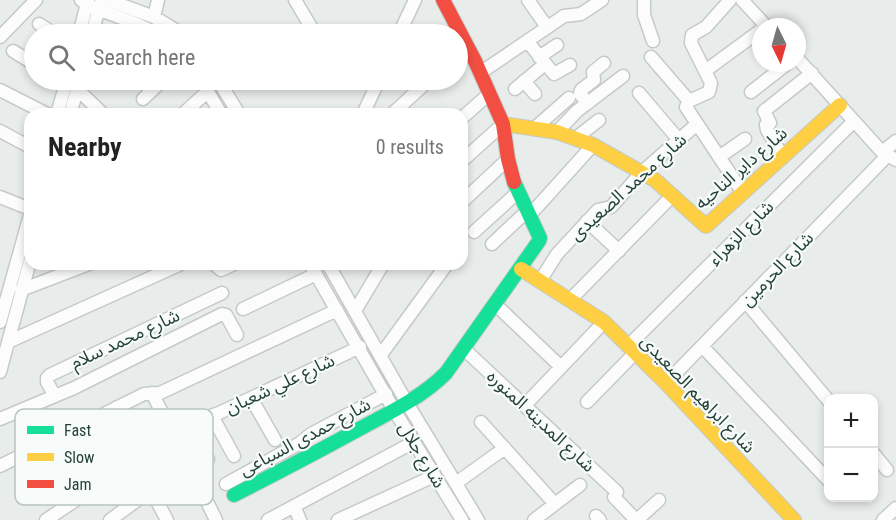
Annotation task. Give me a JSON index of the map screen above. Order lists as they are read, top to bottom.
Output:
{
  "streets": {
    "street": [
      "شارع داير الناحيه",
      "شارع محمد الصعيدى",
      "شارع الزهراء",
      "شارع الحرمين",
      "شارع محمد سلام",
      "شارع علي شعبان",
      "شارع ابراهيم الصعيدى",
      "شارع المدينه المنوره",
      "شارع حمدى السباعى",
      "شارع جلال"
    ]
  },
  "crossings": [
    ["شارع داير الناحيه", "شارع محمد الصعيدى"],
    ["شارع محمد الصعيدى", "شارع ابراهيم الصعيدى"],
    ["شارع الزهراء", "شارع ابراهيم الصعيدى"],
    ["شارع الحرمين", "شارع ابراهيم الصعيدى"],
    ["شارع علي شعبان", "شارع جلال"],
    ["شارع ابراهيم الصعيدى", "شارع حمدى السباعى"],
    ["شارع المدينه المنوره", "شارع حمدى السباعى"],
    ["شارع حمدى السباعى", "شارع جلال"]
  ],
  "legend": ["Fast", "Slow", "Jam"],
  "north": "bottom",
  "page": {
    "search": "Search here",
    "heading": ["Nearby", "0 results"],
    "map_buttons": ["+", "−"]
  }
}
